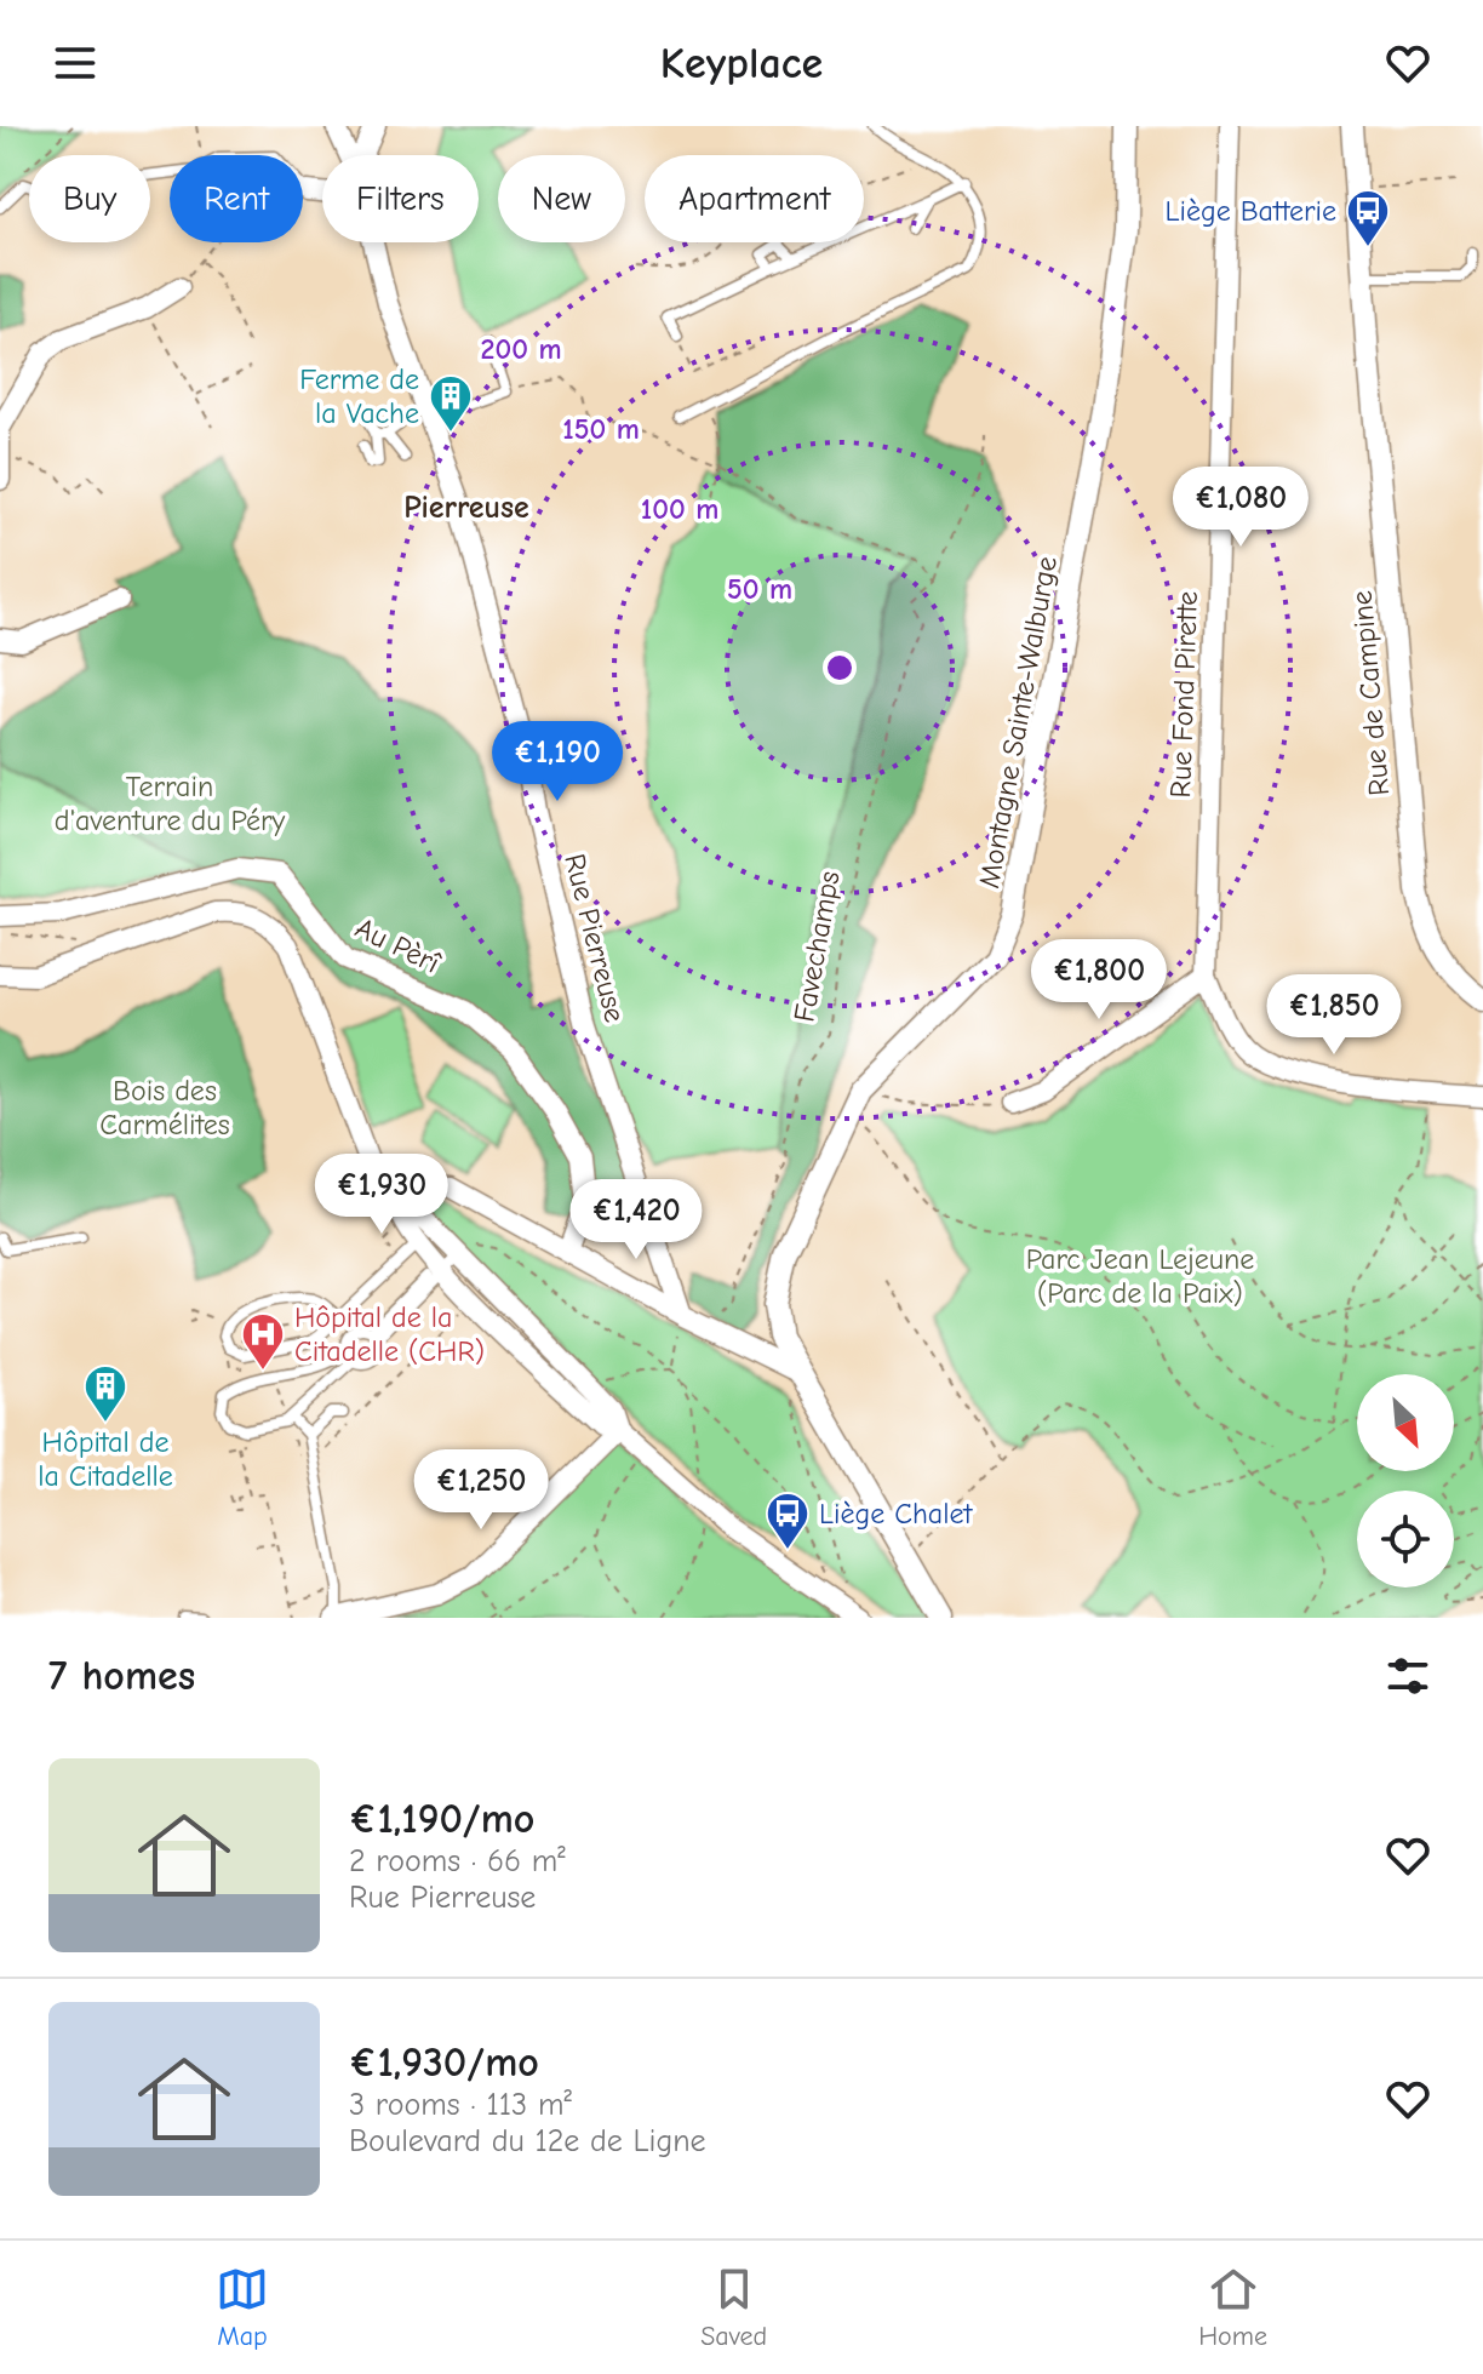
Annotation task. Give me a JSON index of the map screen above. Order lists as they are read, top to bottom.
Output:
{
  "streets": {
    "street": [
      "Rue de Campine",
      "Rue Fond Pirette",
      "Montagne Sainte-Walburge",
      "Rue Pierreuse",
      "Au Pèrî"
    ],
    "path": ["Favechamps"]
  },
  "districts": ["Pierreuse"],
  "parks": ["Terrain d'aventure du Péry", "Bois des Carmélites", "Parc Jean Lejeune (Parc de la Paix)"],
  "places": {
    "bus stop": ["Liège Batterie", "Liège Chalet"],
    "building": ["Ferme de la Vache", "Hôpital de la Citadelle"],
    "hospital": ["Hôpital de la Citadelle (CHR)"]
  },
  "north": "bottom right",
  "page": {
    "header": "Keyplace",
    "chip": [
      "Buy",
      "Rent",
      "Filters",
      "New",
      "Apartment"
    ],
    "price": [
      "€1,080",
      "€1,190",
      "€1,800",
      "€1,850",
      "€1,930",
      "€1,420",
      "€1,250"
    ],
    "heading": "7 homes",
    "list": [
      {
        "name": "€1,190/mo",
        "note": "2 rooms · 66 m² · Rue Pierreuse"
      },
      {
        "name": "€1,930/mo",
        "note": "3 rooms · 113 m² · Boulevard du 12e de Ligne"
      }
    ],
    "tabs": ["Map", "Saved", "Home"]
  },
  "rings": [
    "200 m",
    "150 m",
    "100 m",
    "50 m"
  ]
}
